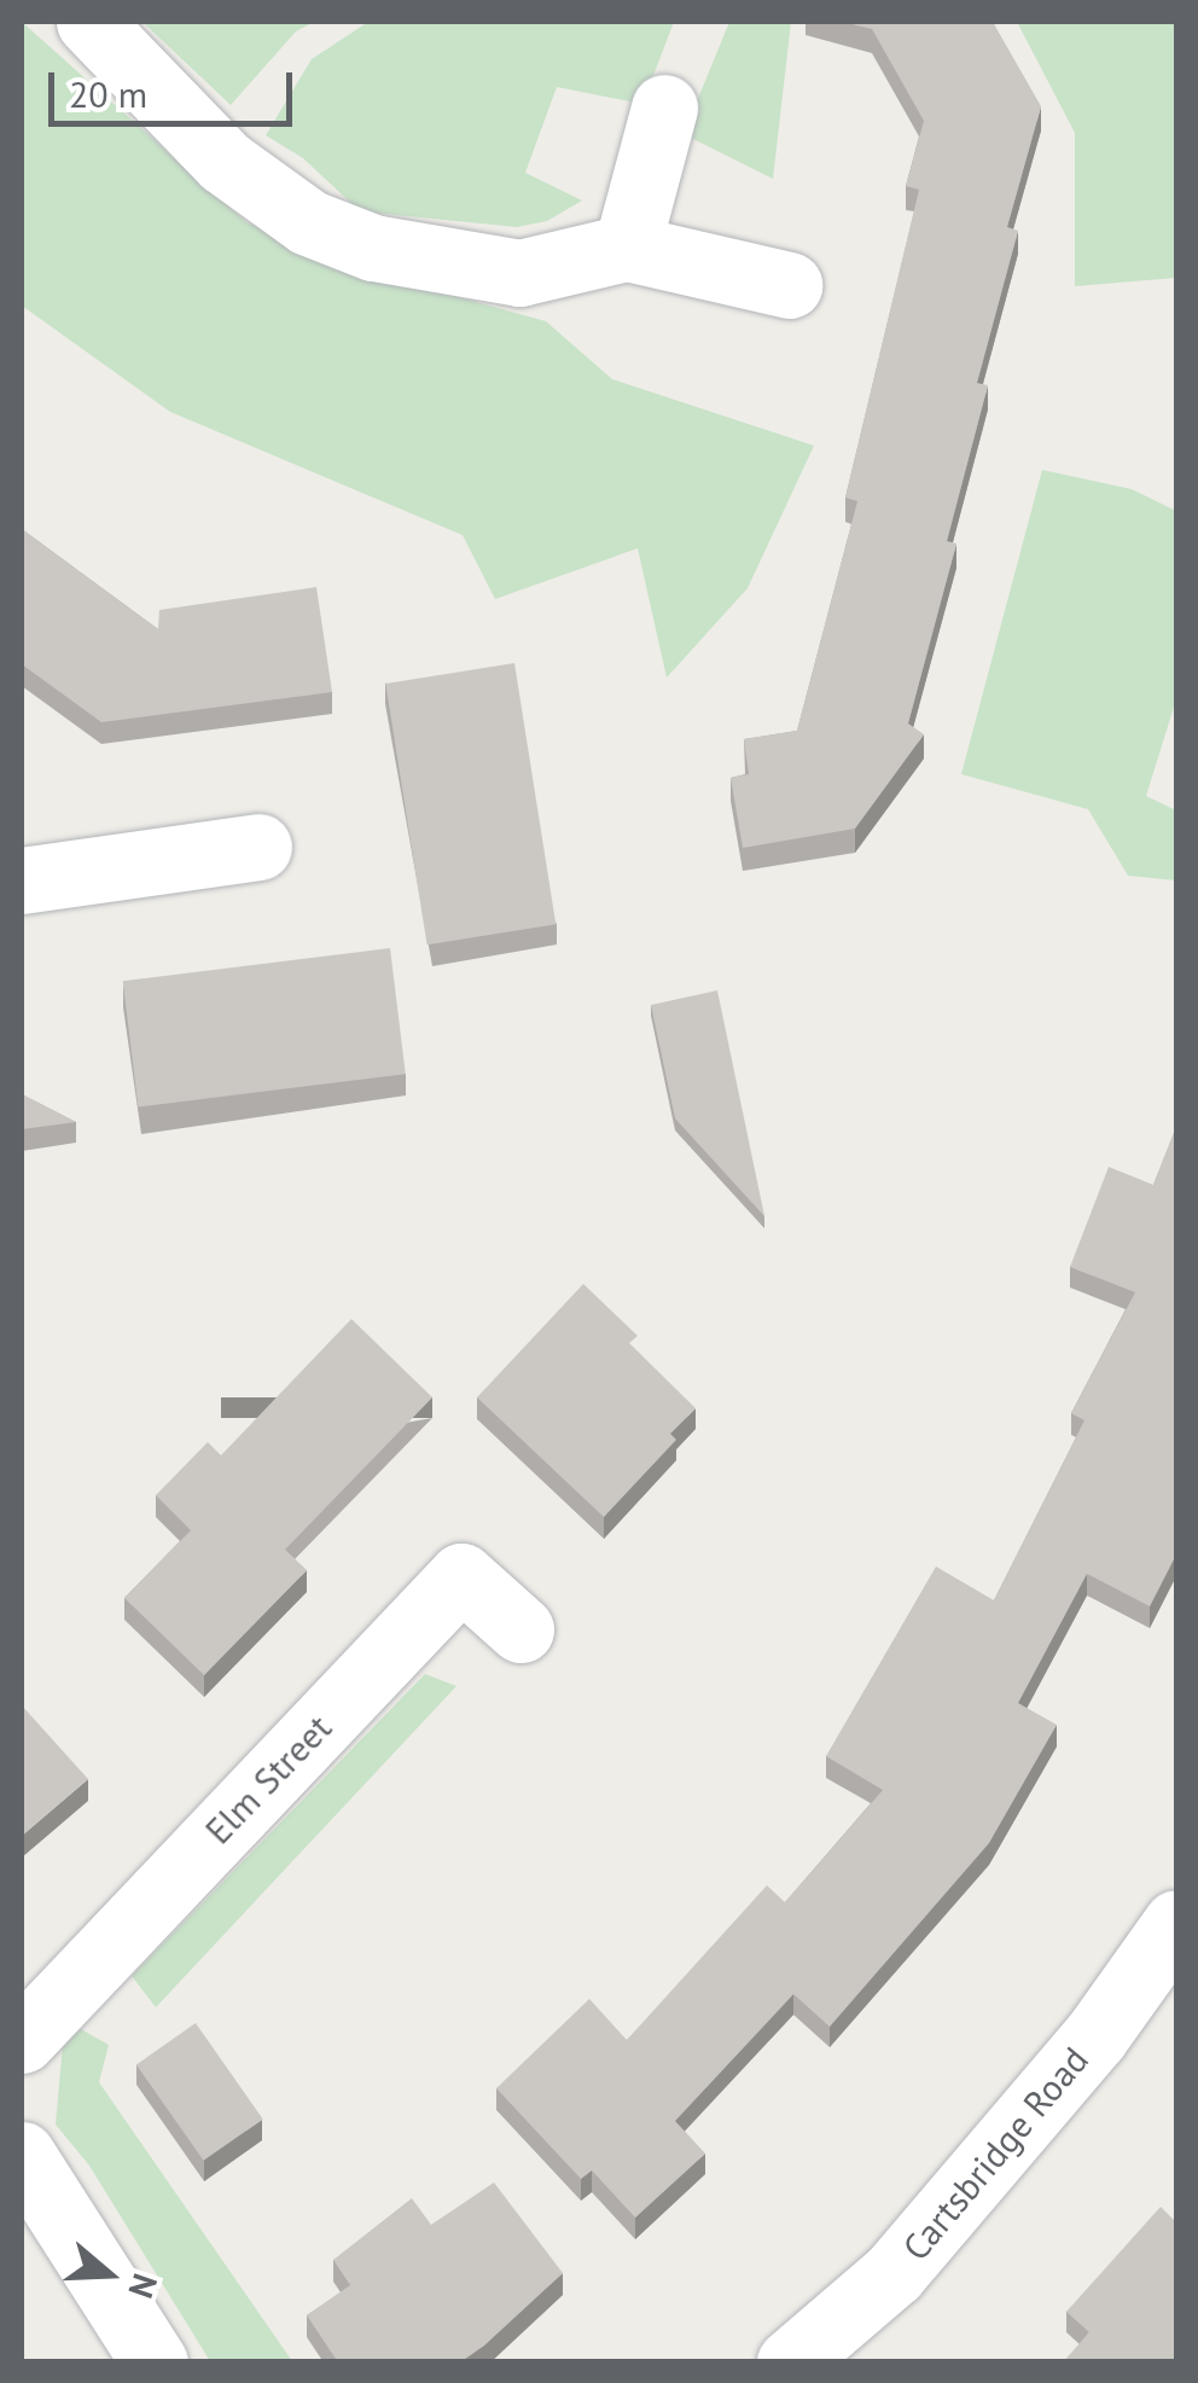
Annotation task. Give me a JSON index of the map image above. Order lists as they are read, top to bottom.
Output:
{
  "streets": {
    "street": ["Elm Street", "Cartsbridge Road"]
  },
  "scale_bar": "20 m",
  "north": "right"
}
